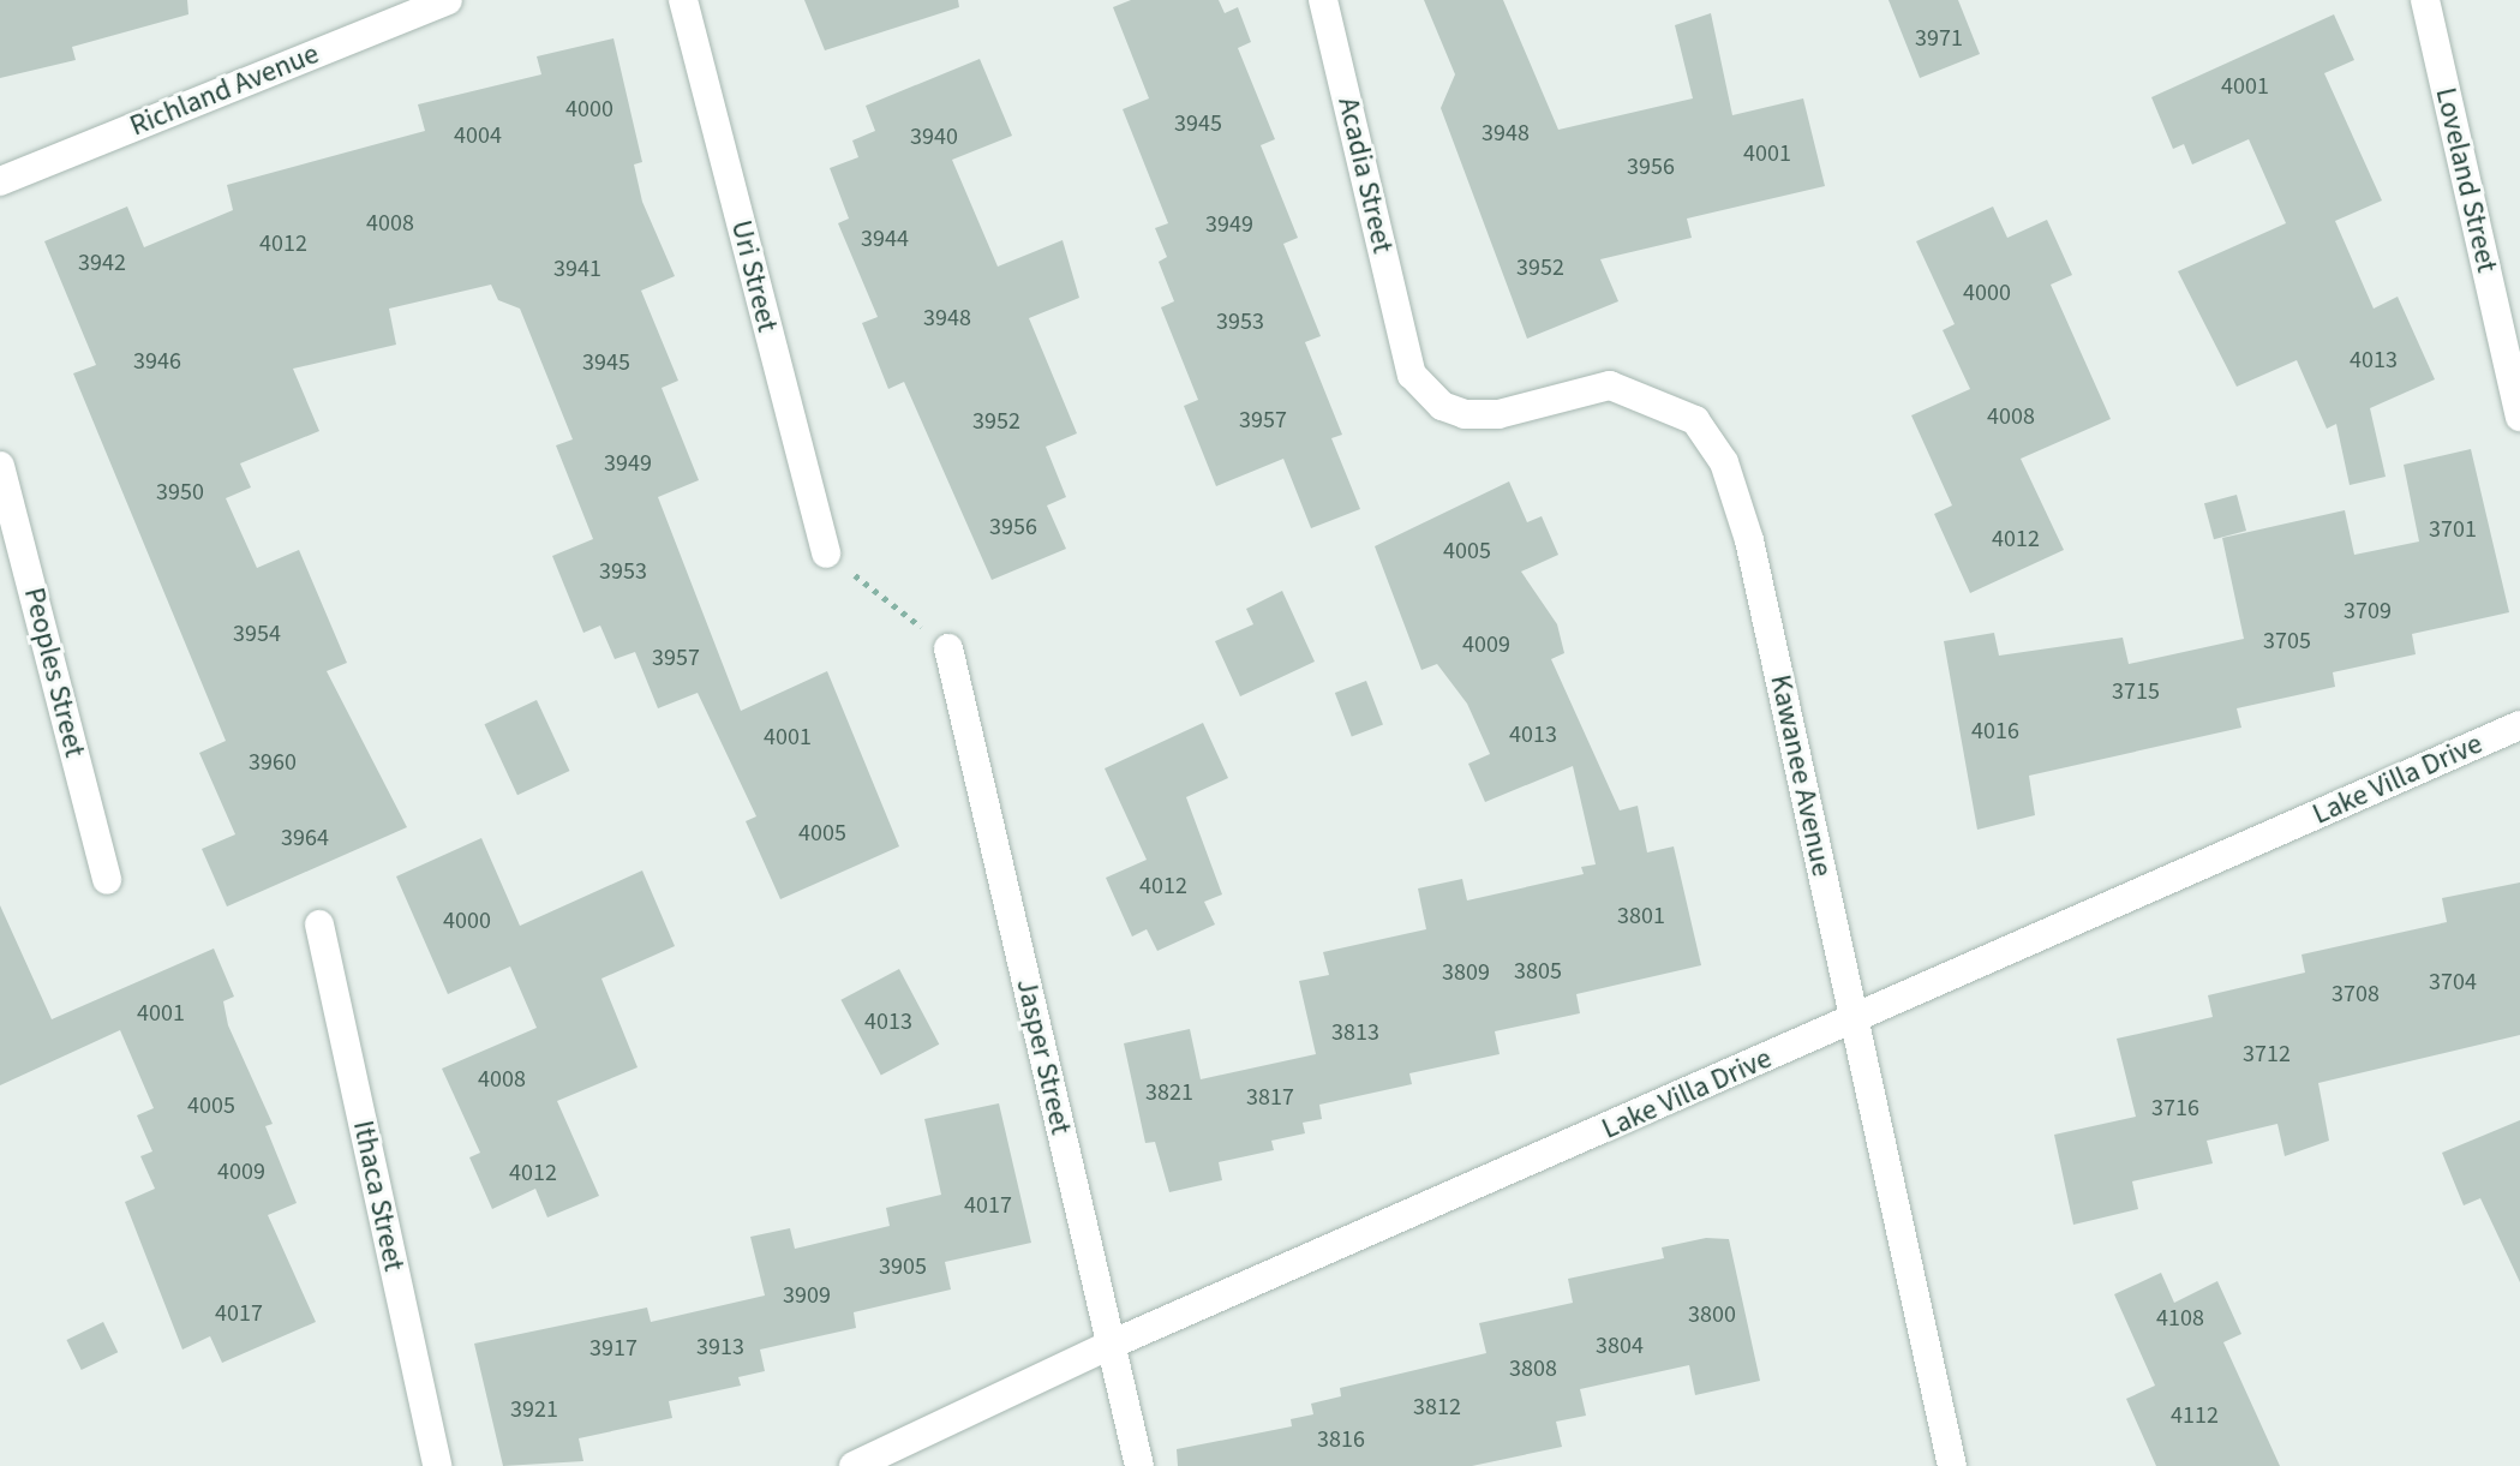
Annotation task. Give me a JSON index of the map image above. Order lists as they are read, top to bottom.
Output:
{
  "streets": {
    "street": [
      "Richland Avenue",
      "Acadia Street",
      "Loveland Street",
      "Uri Street",
      "Peoples Street",
      "Kawanee Avenue",
      "Lake Villa Drive",
      "Jasper Street",
      "Ithaca Street"
    ]
  },
  "crossings": [
    ["Acadia Street", "Kawanee Avenue"],
    ["Kawanee Avenue", "Lake Villa Drive"],
    ["Lake Villa Drive", "Jasper Street"]
  ],
  "house_numbers": [
    "3971",
    "4001",
    "4000",
    "3945",
    "3948",
    "4004",
    "3940",
    "4001",
    "3956",
    "4008",
    "3949",
    "3944",
    "4012",
    "3942",
    "3952",
    "3941",
    "4000",
    "3948",
    "3953",
    "4013",
    "3946",
    "3945",
    "4008",
    "3957",
    "3952",
    "3949",
    "3950",
    "3956",
    "3701",
    "4012",
    "4005",
    "3953",
    "3709",
    "3954",
    "3705",
    "4009",
    "3957",
    "3715",
    "4016",
    "4013",
    "4001",
    "3960",
    "4005",
    "3964",
    "4012",
    "3801",
    "4000",
    "3805",
    "3809",
    "3704",
    "3708",
    "4001",
    "4013",
    "3813",
    "3712",
    "4008",
    "3821",
    "3817",
    "4005",
    "3716",
    "4009",
    "4012",
    "4017",
    "3905",
    "3909",
    "4017",
    "3800",
    "4108",
    "3804",
    "3913",
    "3917",
    "3808",
    "3812",
    "3921",
    "4112",
    "3816"
  ]
}
